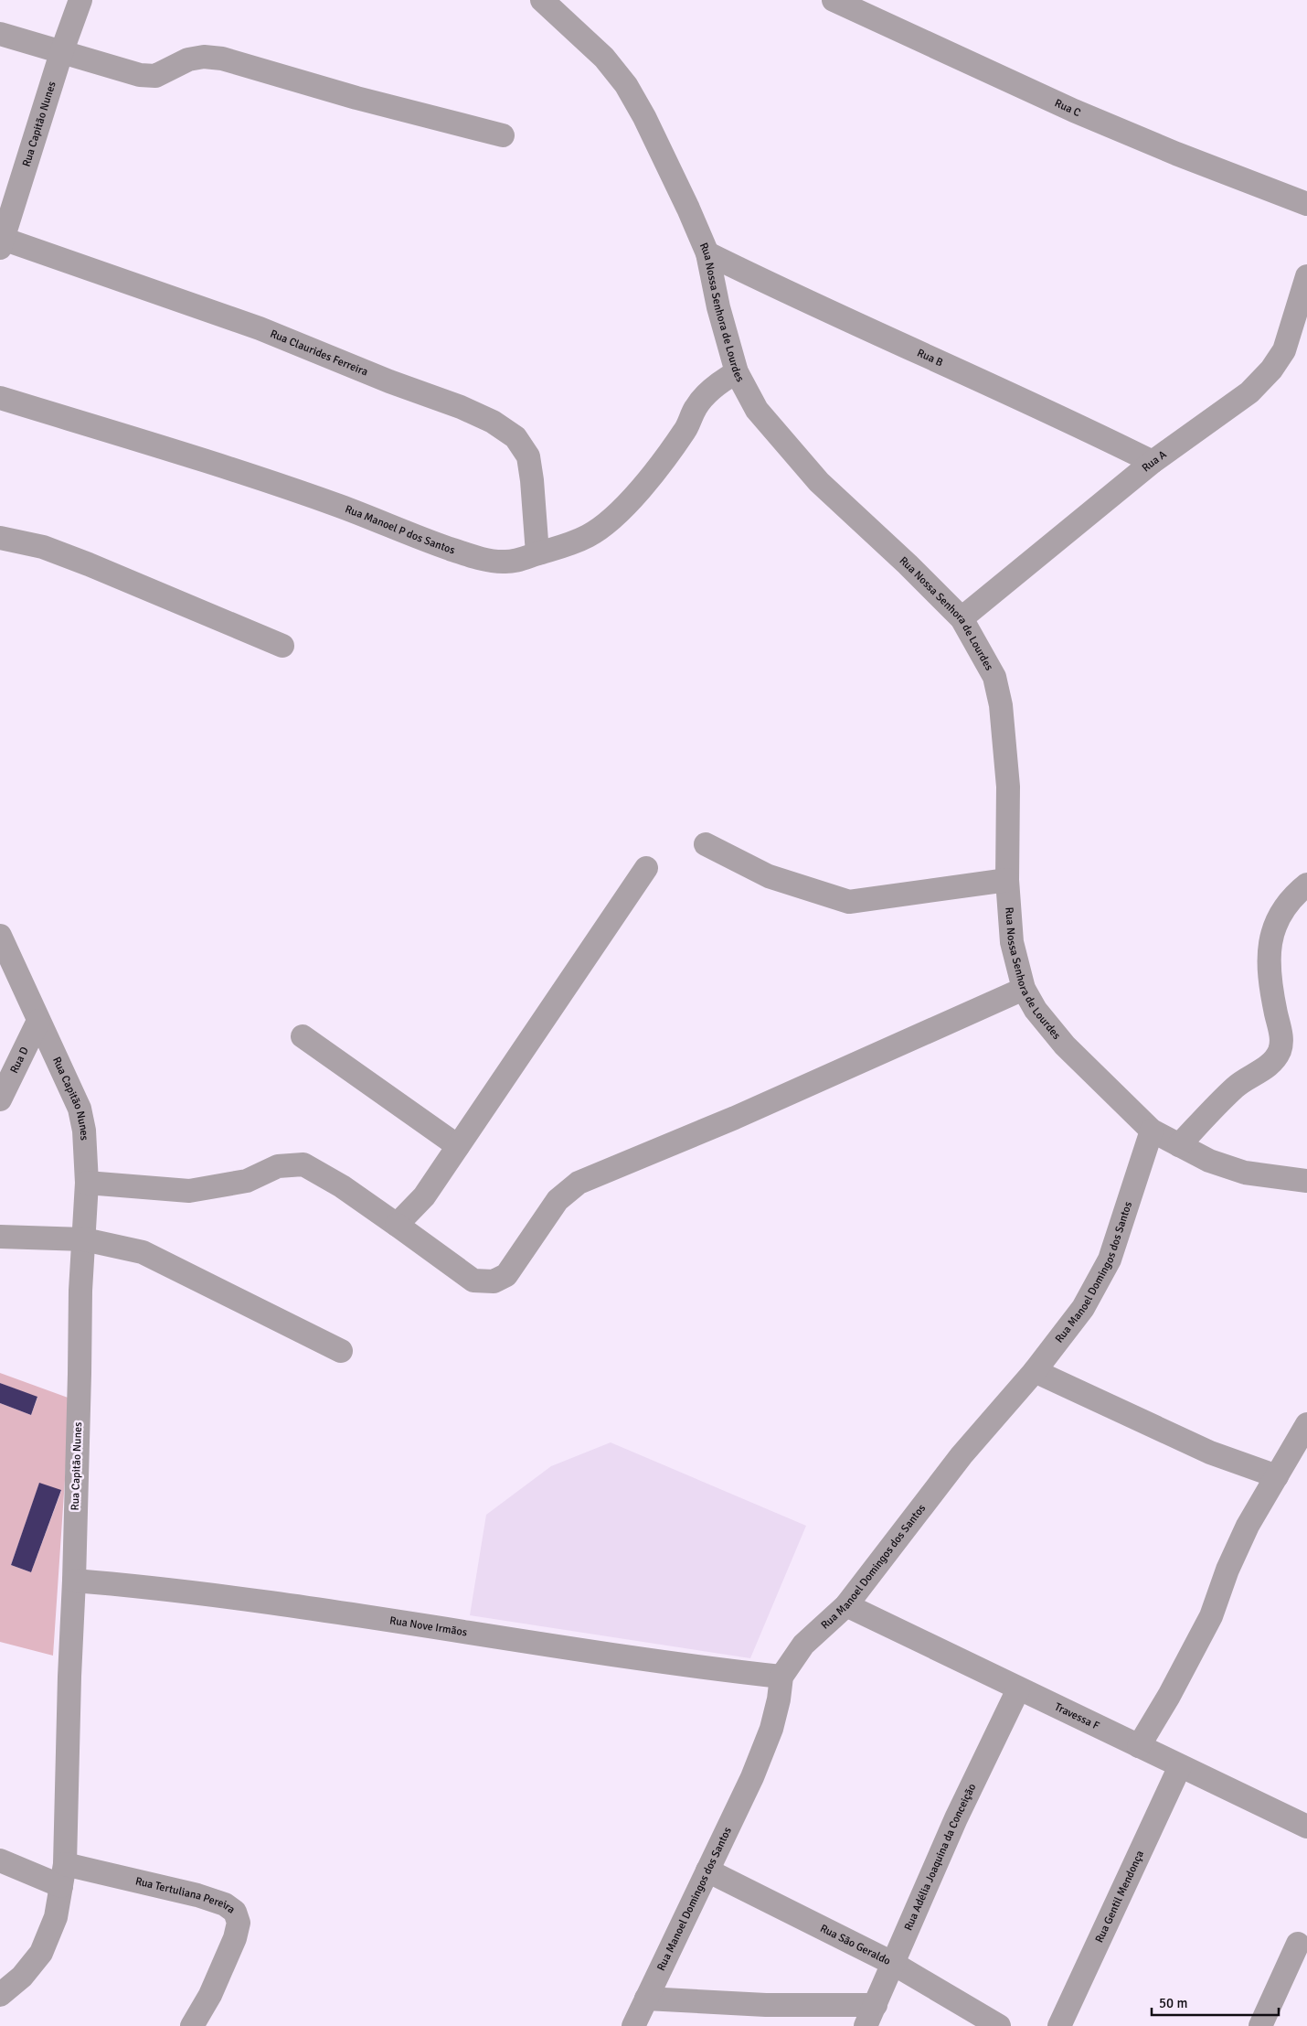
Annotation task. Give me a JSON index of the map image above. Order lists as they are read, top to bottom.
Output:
{
  "streets": {
    "street": [
      "Rua C",
      "Rua Capitão Nunes",
      "Rua Nossa Senhora de Lourdes",
      "Rua Claurides Ferreira",
      "Rua B",
      "Rua A",
      "Rua Manoel P dos Santos",
      "Rua D",
      "Rua Manoel Domingos dos Santos",
      "Rua Nove Irmãos",
      "Travessa F",
      "Rua Adélia Joaquina da Conceição",
      "Rua Tertuliana Pereira",
      "Rua Gentil Mendonça",
      "Rua São Geraldo"
    ]
  },
  "crossings": [
    ["Rua Capitão Nunes", "Rua Claurides Ferreira"],
    ["Rua Capitão Nunes", "Rua D"],
    ["Rua Capitão Nunes", "Rua Nove Irmãos"],
    ["Rua Capitão Nunes", "Rua Tertuliana Pereira"],
    ["Rua Nossa Senhora de Lourdes", "Rua B"],
    ["Rua Nossa Senhora de Lourdes", "Rua A"],
    ["Rua Nossa Senhora de Lourdes", "Rua Manoel P dos Santos"],
    ["Rua Nossa Senhora de Lourdes", "Rua Manoel Domingos dos Santos"],
    ["Rua Claurides Ferreira", "Rua Manoel P dos Santos"],
    ["Rua B", "Rua A"],
    ["Rua Manoel Domingos dos Santos", "Rua Nove Irmãos"],
    ["Rua Manoel Domingos dos Santos", "Travessa F"],
    ["Rua Manoel Domingos dos Santos", "Rua São Geraldo"],
    ["Travessa F", "Rua Adélia Joaquina da Conceição"],
    ["Travessa F", "Rua Gentil Mendonça"],
    ["Rua Adélia Joaquina da Conceição", "Rua São Geraldo"]
  ],
  "scale_bar": "50 m"
}
